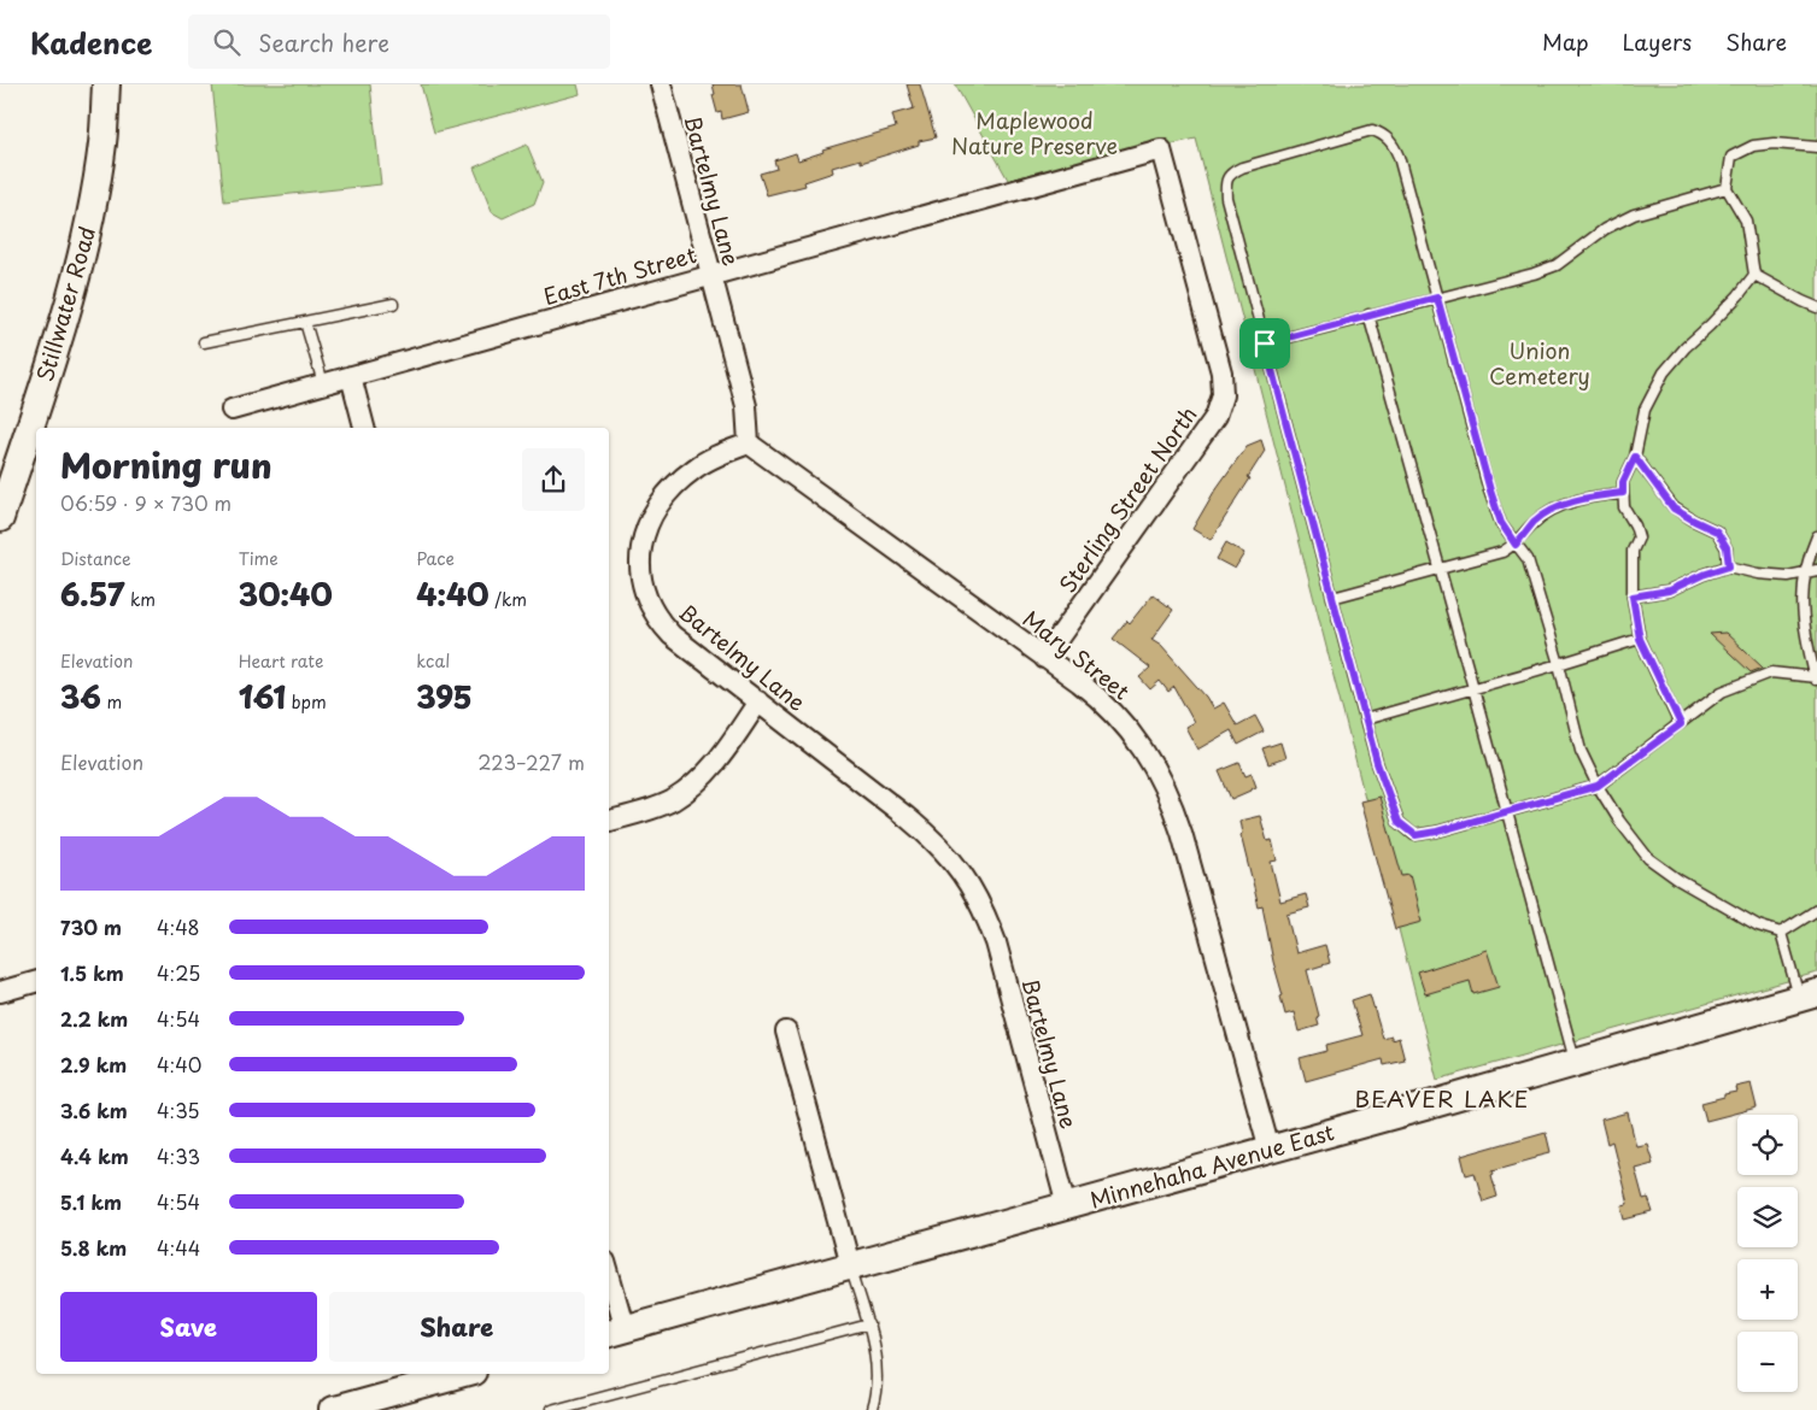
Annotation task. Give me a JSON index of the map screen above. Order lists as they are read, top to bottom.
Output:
{
  "streets": {
    "main road": ["Stillwater Road", "Minnehaha Avenue East"],
    "street": [
      "Bartelmy Lane",
      "East 7th Street",
      "Sterling Street North",
      "Mary Street"
    ]
  },
  "crossings": [
    ["Bartelmy Lane", "East 7th Street"],
    ["Bartelmy Lane", "Mary Street"],
    ["Bartelmy Lane", "Minnehaha Avenue East"],
    ["East 7th Street", "Sterling Street North"],
    ["Sterling Street North", "Mary Street"],
    ["Mary Street", "Minnehaha Avenue East"]
  ],
  "districts": ["BEAVER LAKE"],
  "parks": ["Maplewood Nature Preserve", "Union Cemetery"],
  "page": {
    "header": "Kadence",
    "search": "Search here",
    "nav": ["Map", "Layers", "Share"],
    "heading": ["Morning run", "06:59 · 9 × 730 m"],
    "stats": [
      ["Distance", "6.57 km"],
      ["Time", "30:40"],
      ["Pace", "4:40 /km"],
      ["Elevation", "36 m"],
      ["Heart rate", "161 bpm"],
      ["kcal", "395"]
    ],
    "chart": ["Elevation", "223–227 m"],
    "list": [
      {
        "name": "730 m",
        "note": "4:48"
      },
      {
        "name": "1.5 km",
        "note": "4:25"
      },
      {
        "name": "2.2 km",
        "note": "4:54"
      },
      {
        "name": "2.9 km",
        "note": "4:40"
      },
      {
        "name": "3.6 km",
        "note": "4:35"
      },
      {
        "name": "4.4 km",
        "note": "4:33"
      },
      {
        "name": "5.1 km",
        "note": "4:54"
      },
      {
        "name": "5.8 km",
        "note": "4:44"
      }
    ],
    "map_buttons": ["+", "−"],
    "buttons": ["Save", "Share"]
  }
}
